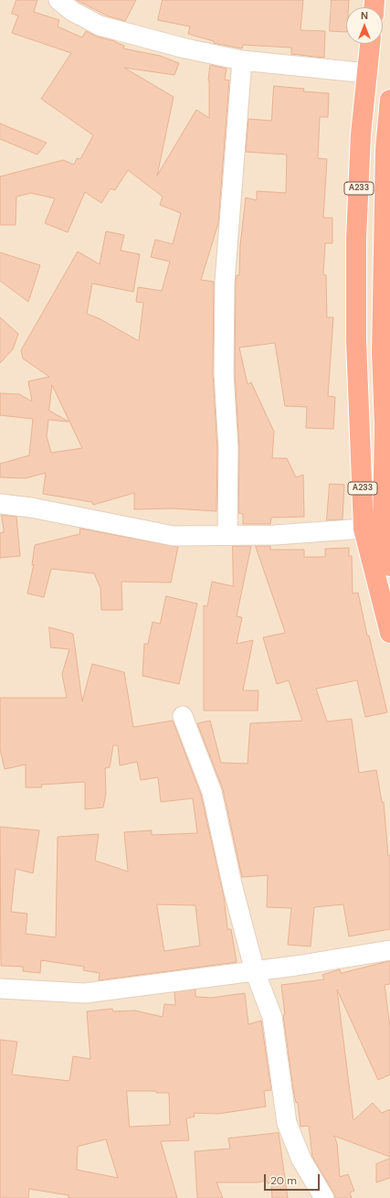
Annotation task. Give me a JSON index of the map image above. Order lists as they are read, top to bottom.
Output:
{
  "streets": {
    "highway": ["A233"]
  },
  "scale_bar": "20 m",
  "north": "top"
}
